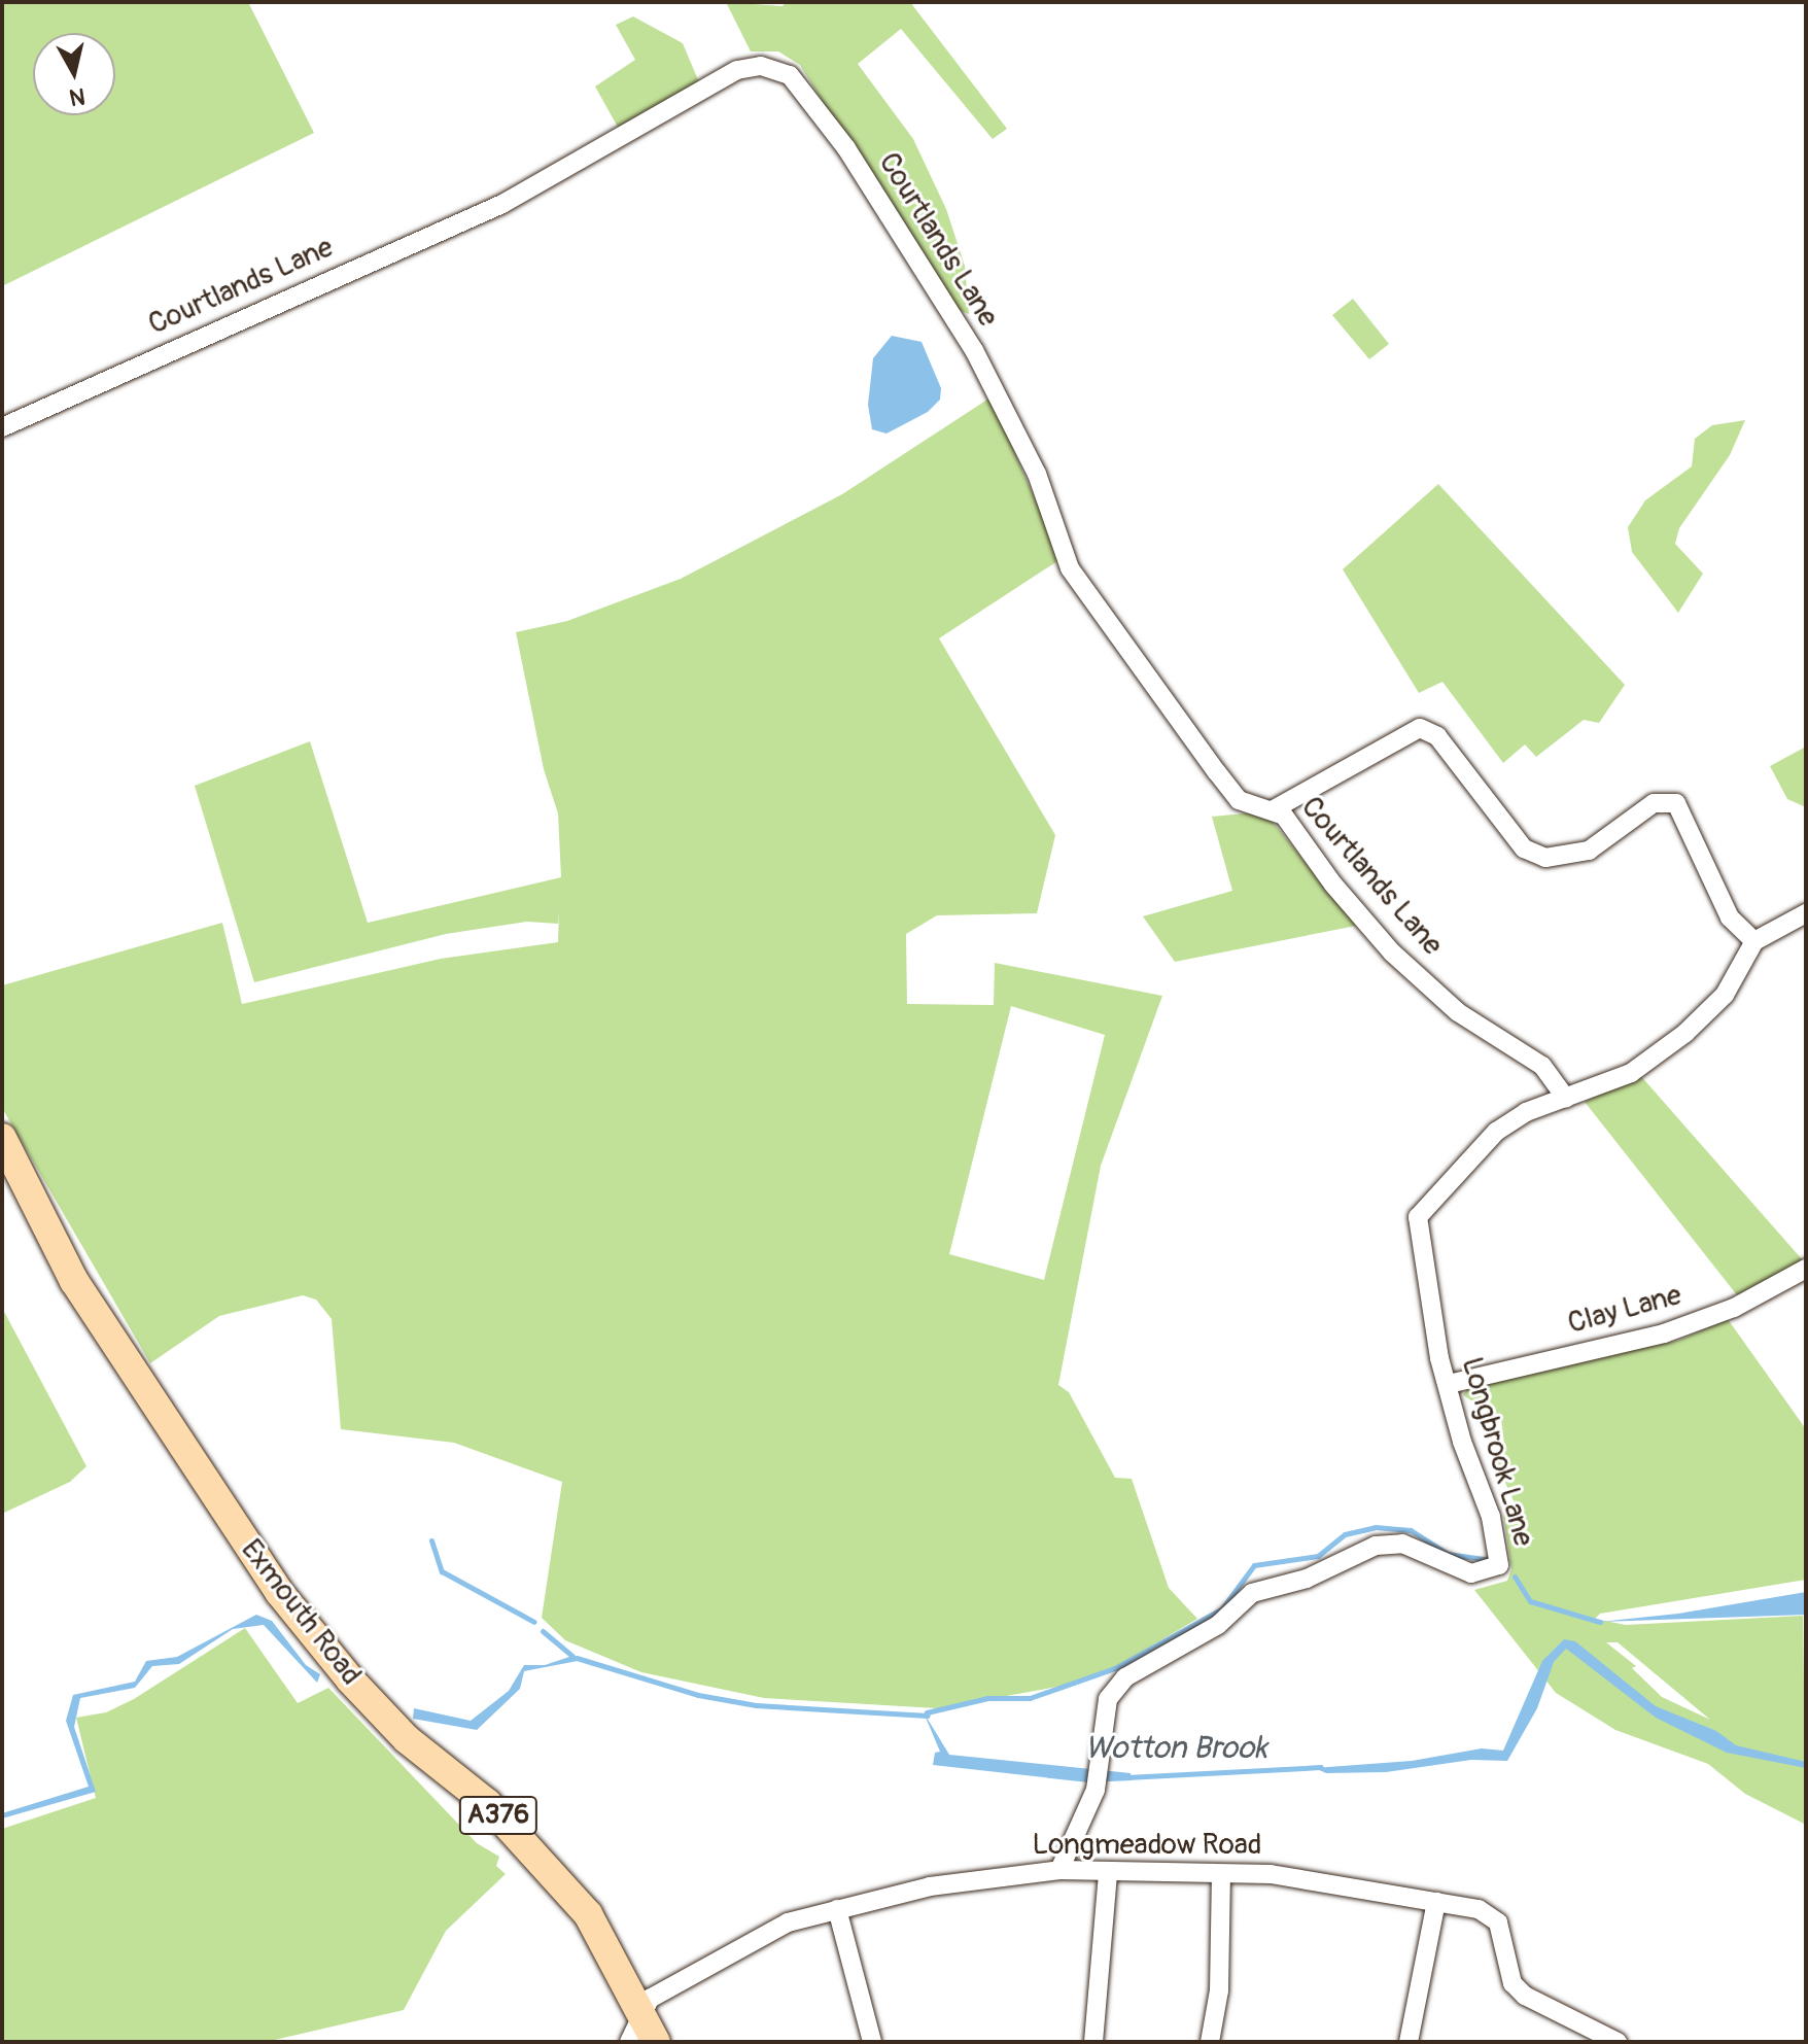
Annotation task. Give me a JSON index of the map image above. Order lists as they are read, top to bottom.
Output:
{
  "streets": {
    "highway": ["Exmouth Road", "A376"],
    "street": [
      "Courtlands Lane",
      "Clay Lane",
      "Longbrook Lane",
      "Longmeadow Road"
    ]
  },
  "crossings": [
    ["Courtlands Lane", "Longbrook Lane"],
    ["Clay Lane", "Longbrook Lane"],
    ["Longbrook Lane", "Longmeadow Road"],
    ["Exmouth Road", "Longmeadow Road"]
  ],
  "water": ["Wotton Brook"],
  "north": "bottom"
}
